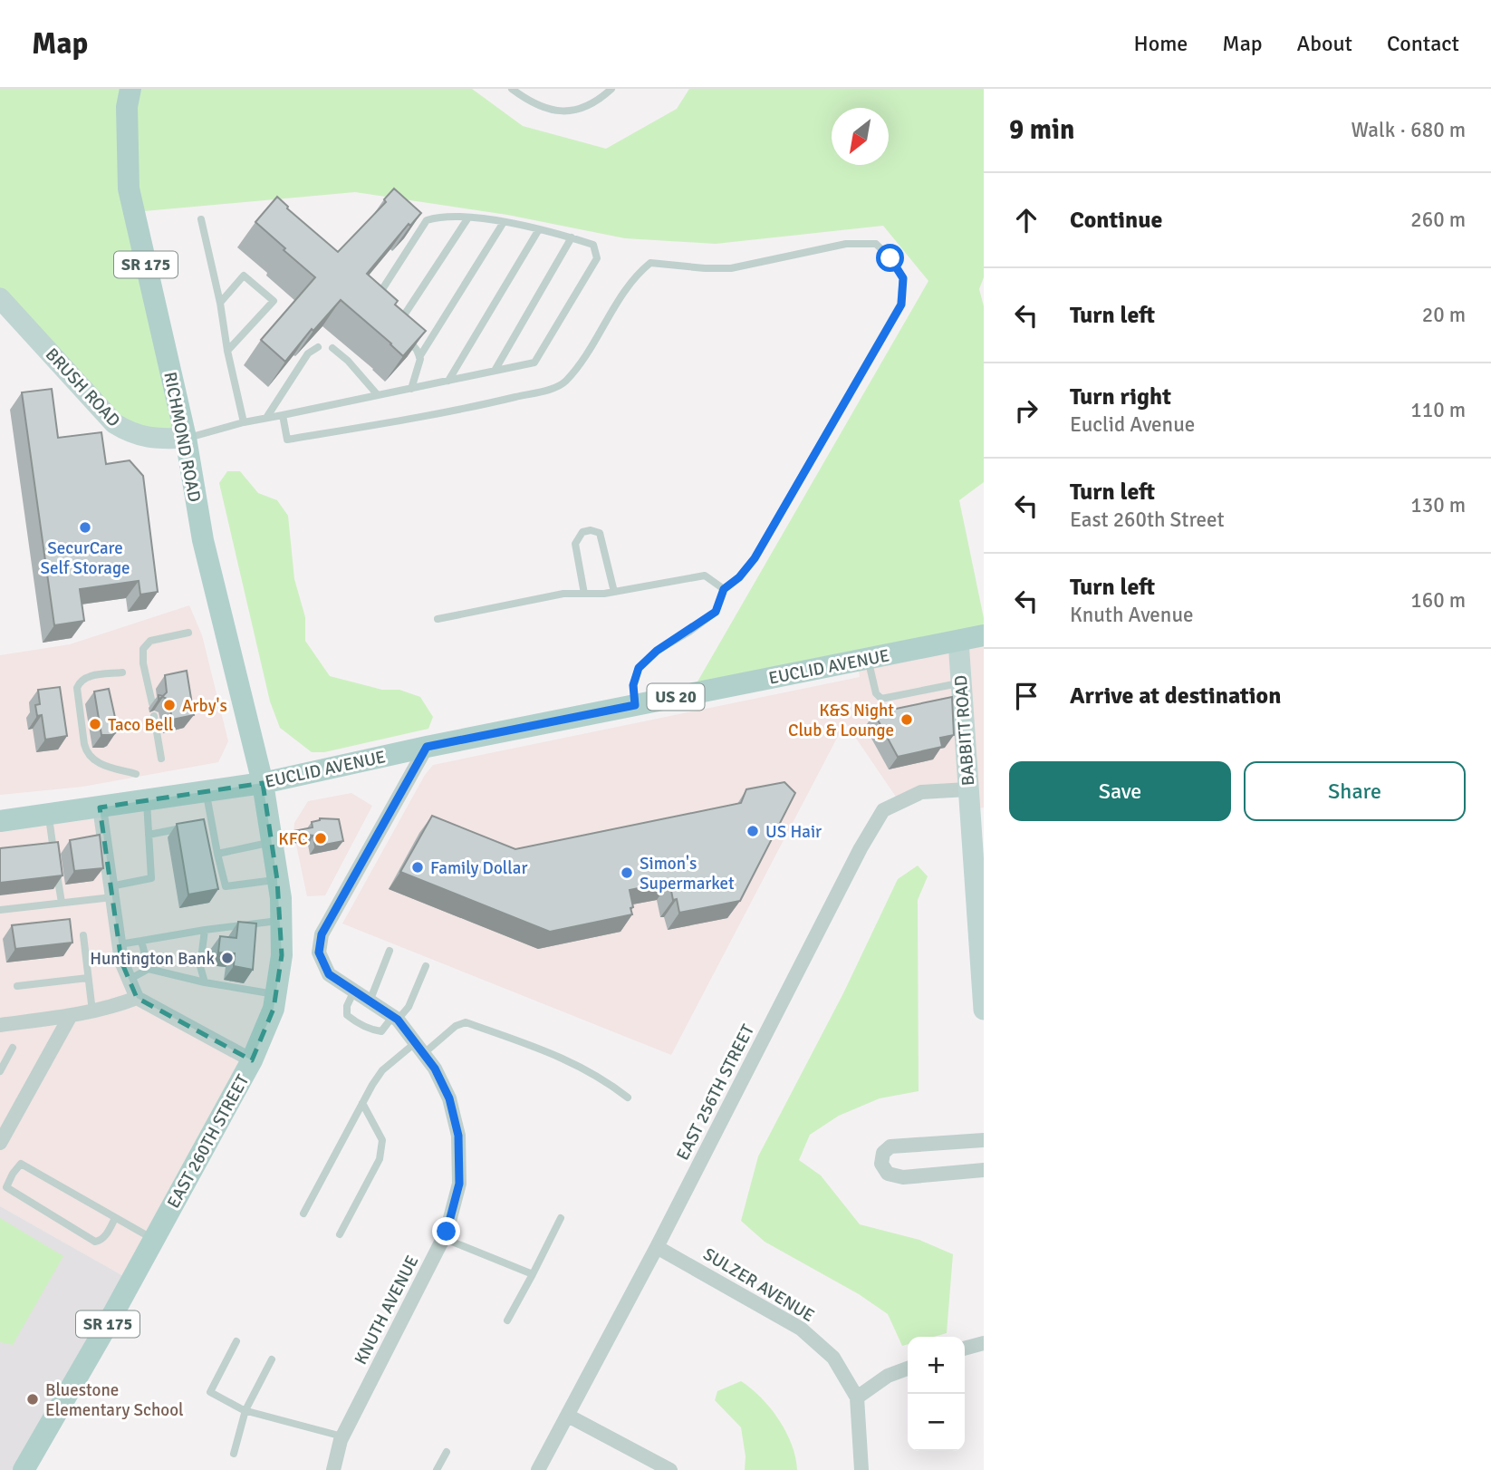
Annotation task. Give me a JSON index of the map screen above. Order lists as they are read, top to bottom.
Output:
{
  "streets": {
    "main road": [
      "SR 175",
      "BRUSH ROAD",
      "RICHMOND ROAD",
      "EUCLID AVENUE",
      "US 20",
      "BABBITT ROAD",
      "EAST 260TH STREET"
    ],
    "street": ["EAST 256TH STREET", "SULZER AVENUE", "KNUTH AVENUE"]
  },
  "crossings": [
    ["BRUSH ROAD", "RICHMOND ROAD"],
    ["RICHMOND ROAD", "EUCLID AVENUE"],
    ["RICHMOND ROAD", "EAST 260TH STREET"],
    ["EUCLID AVENUE", "BABBITT ROAD"],
    ["EUCLID AVENUE", "EAST 260TH STREET"],
    ["EUCLID AVENUE", "KNUTH AVENUE"],
    ["BABBITT ROAD", "EAST 256TH STREET"],
    ["EAST 256TH STREET", "SULZER AVENUE"]
  ],
  "places": [
    "SecurCare Self Storage",
    "Arby's",
    "K&S Night Club & Lounge",
    "Taco Bell",
    "US Hair",
    "KFC",
    "Family Dollar",
    "Simon's Supermarket",
    "Huntington Bank",
    "Bluestone Elementary School"
  ],
  "north": "bottom left",
  "page": {
    "header": "Map",
    "nav": [
      "Home",
      "Map",
      "About",
      "Contact"
    ],
    "heading": ["9 min", "Walk · 680 m"],
    "list": [
      ["Continue", "260 m"],
      ["Turn left", "20 m"],
      ["Turn right", "Euclid Avenue", "110 m"],
      ["Turn left", "East 260th Street", "130 m"],
      ["Turn left", "Knuth Avenue", "160 m"],
      "Arrive at destination"
    ],
    "buttons": ["Save", "Share"],
    "map_buttons": ["+", "−"]
  }
}
